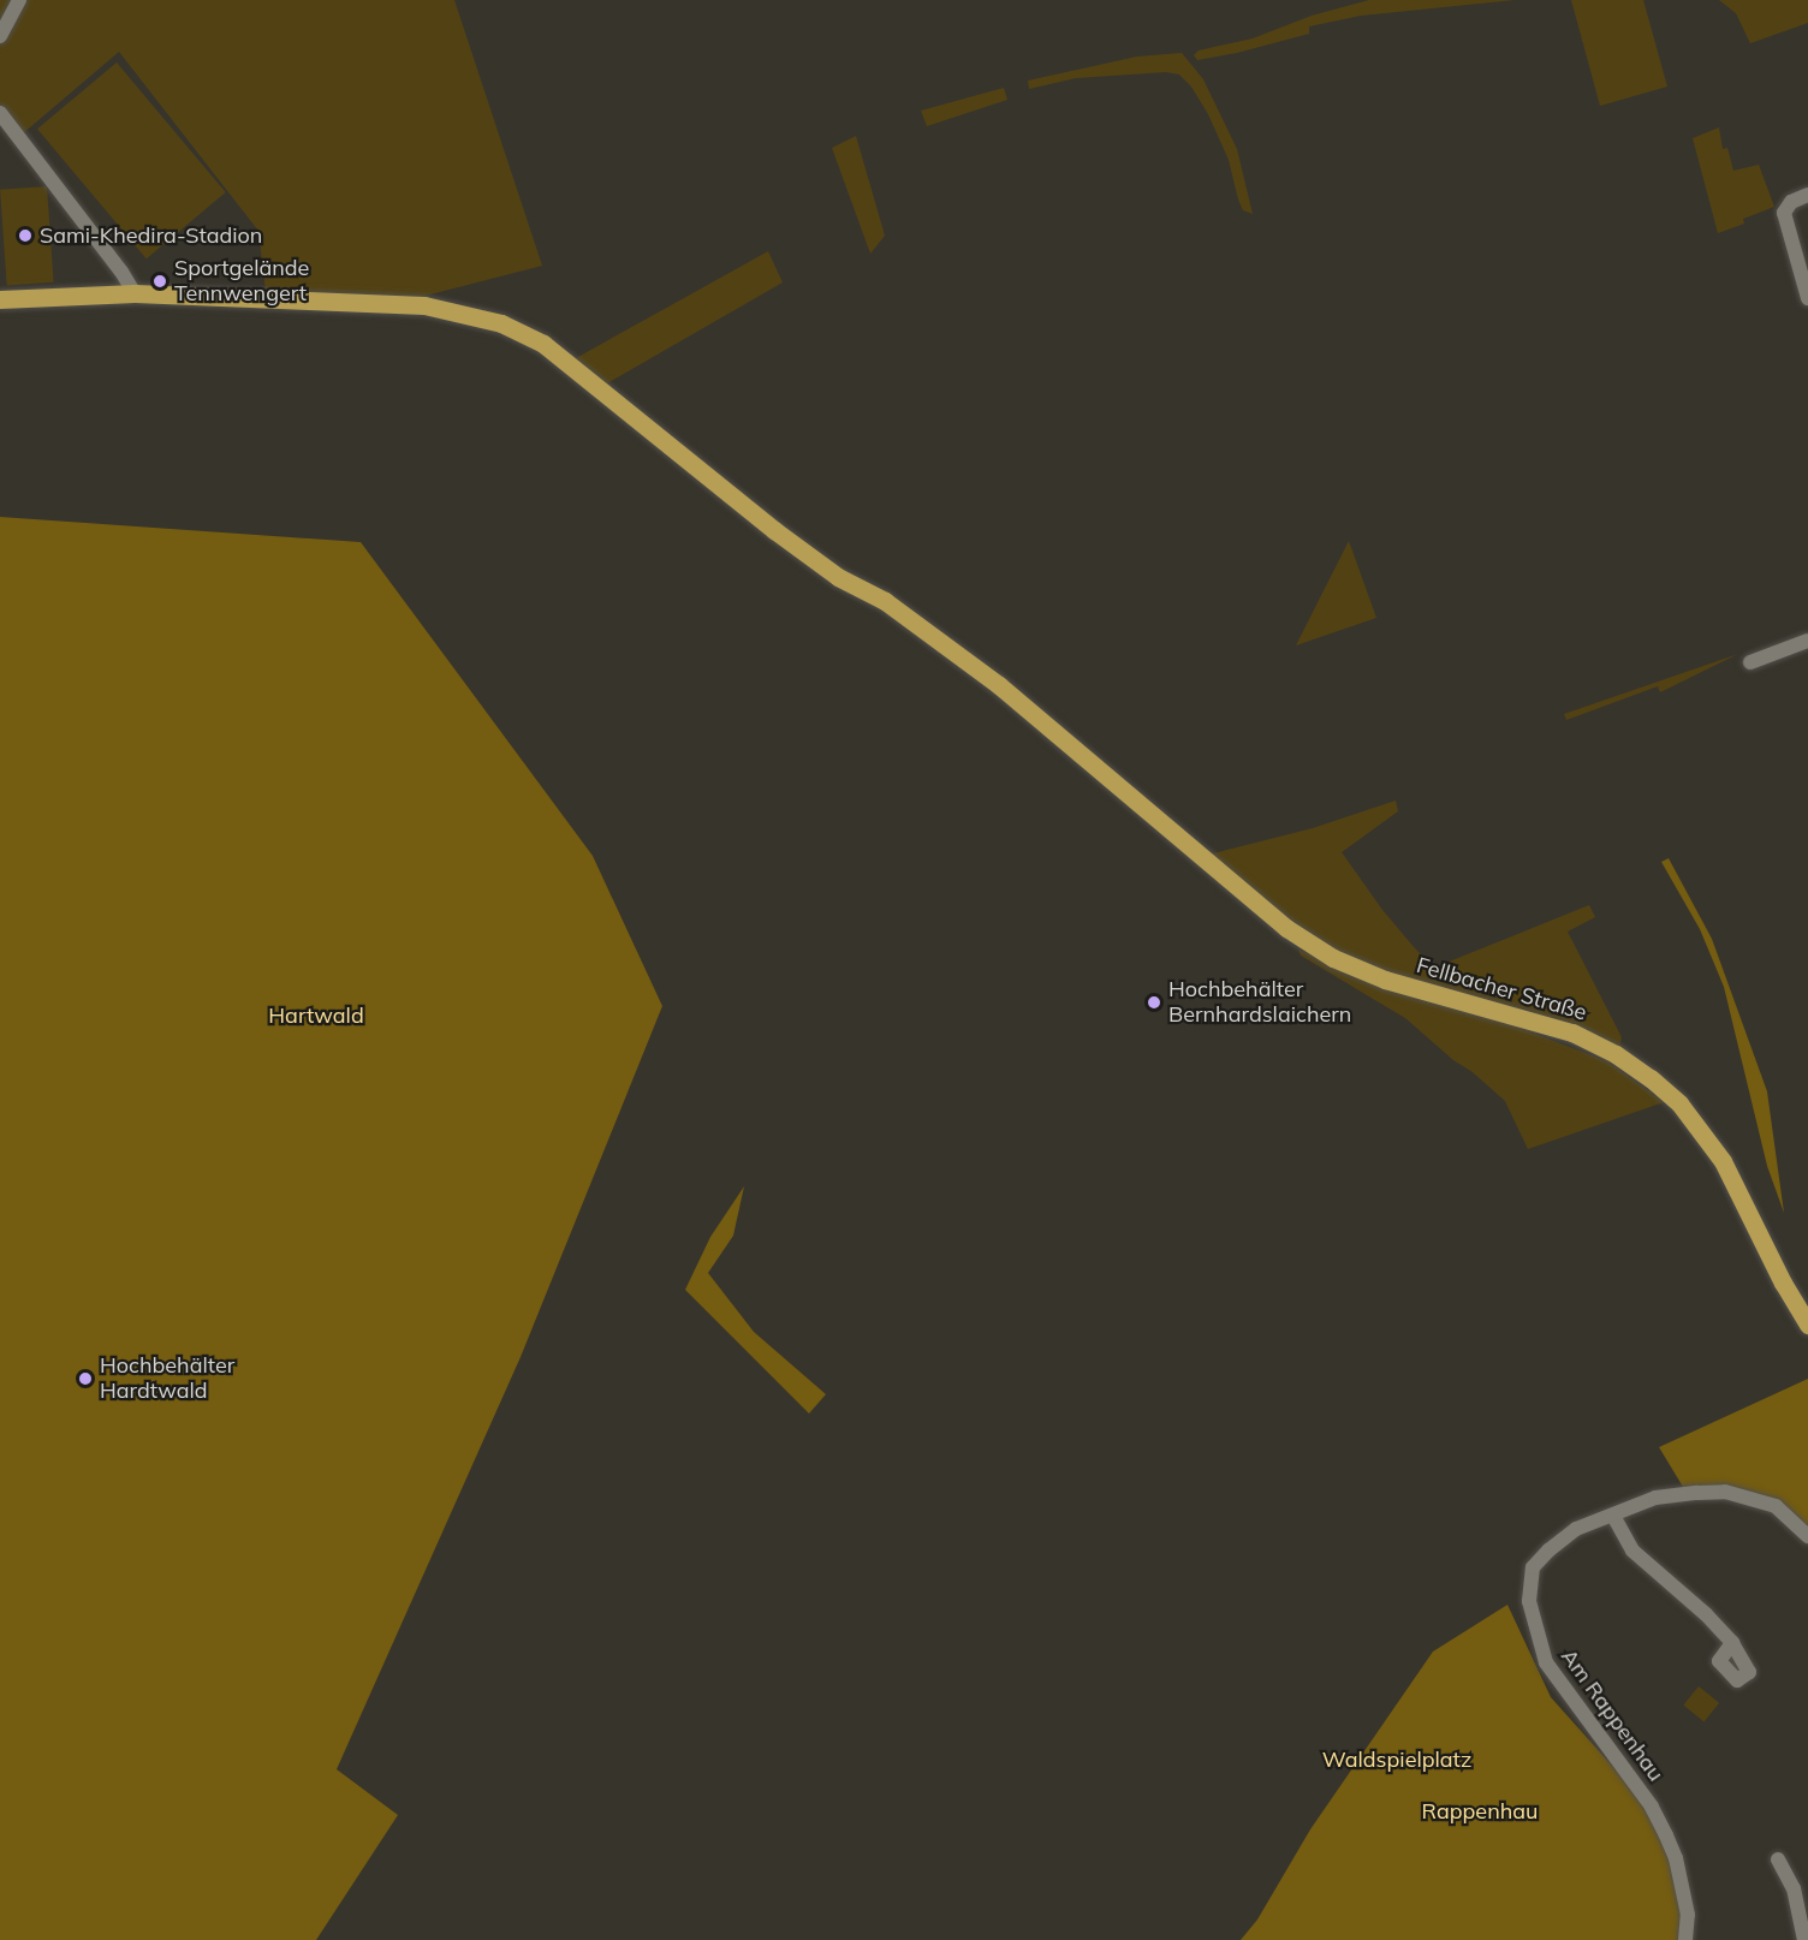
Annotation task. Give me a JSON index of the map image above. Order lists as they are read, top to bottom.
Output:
{
  "streets": {
    "main road": ["Fellbacher Straße"],
    "street": ["Am Rappenhau"]
  },
  "parks": ["Hartwald", "Waldspielplatz", "Rappenhau"],
  "places": [
    "Sami-Khedira-Stadion",
    "Sportgelände Tennwengert",
    "Hochbehälter Bernhardslaichern",
    "Hochbehälter Hardtwald"
  ]
}
